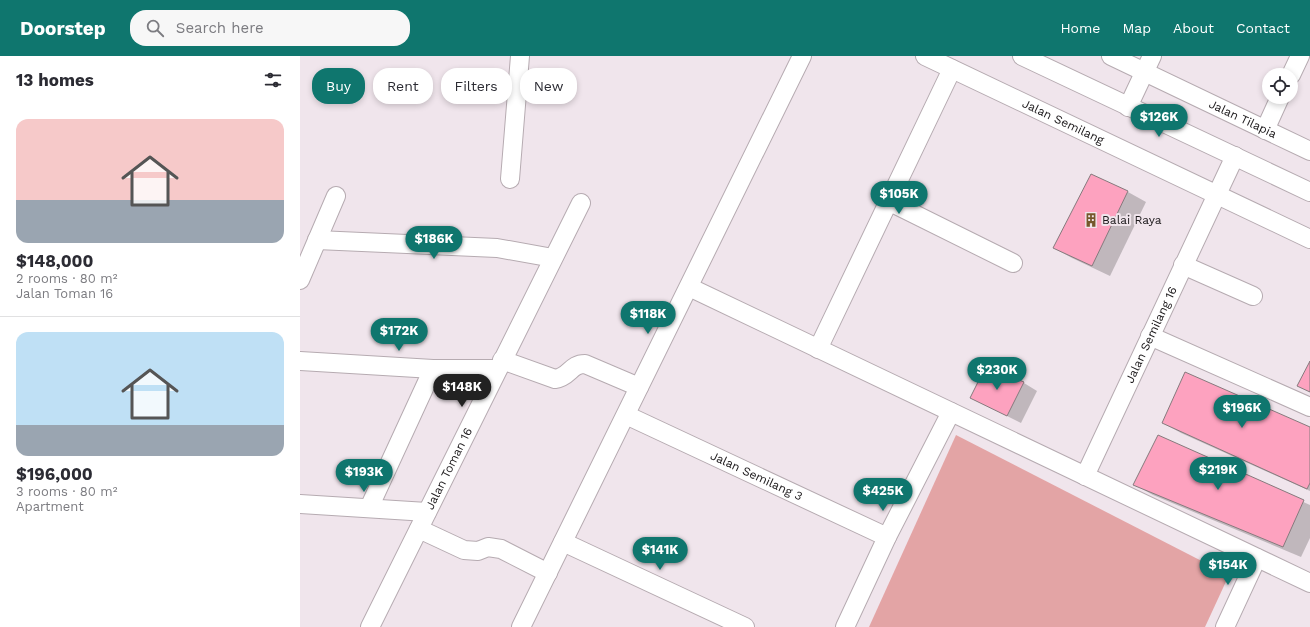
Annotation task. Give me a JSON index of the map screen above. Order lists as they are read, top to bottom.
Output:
{
  "streets": {
    "street": [
      "Jalan Tilapia",
      "Jalan Semilang",
      "Jalan Semilang 16",
      "Jalan Toman 16",
      "Jalan Semilang 3"
    ]
  },
  "crossings": [
    ["Jalan Semilang", "Jalan Semilang 16"]
  ],
  "places": {
    "building": ["Balai Raya"]
  },
  "page": {
    "header": "Doorstep",
    "search": "Search here",
    "nav": [
      "Home",
      "Map",
      "About",
      "Contact"
    ],
    "heading": "13 homes",
    "chip": [
      "Buy",
      "Rent",
      "Filters",
      "New"
    ],
    "list": [
      {
        "name": "$148,000",
        "note": "2 rooms · 80 m² · Jalan Toman 16"
      },
      {
        "name": "$196,000",
        "note": "3 rooms · 80 m² · Apartment"
      }
    ],
    "price": [
      "$126K",
      "$105K",
      "$186K",
      "$118K",
      "$172K",
      "$230K",
      "$148K",
      "$196K",
      "$219K",
      "$193K",
      "$425K",
      "$141K",
      "$154K"
    ]
  }
}
